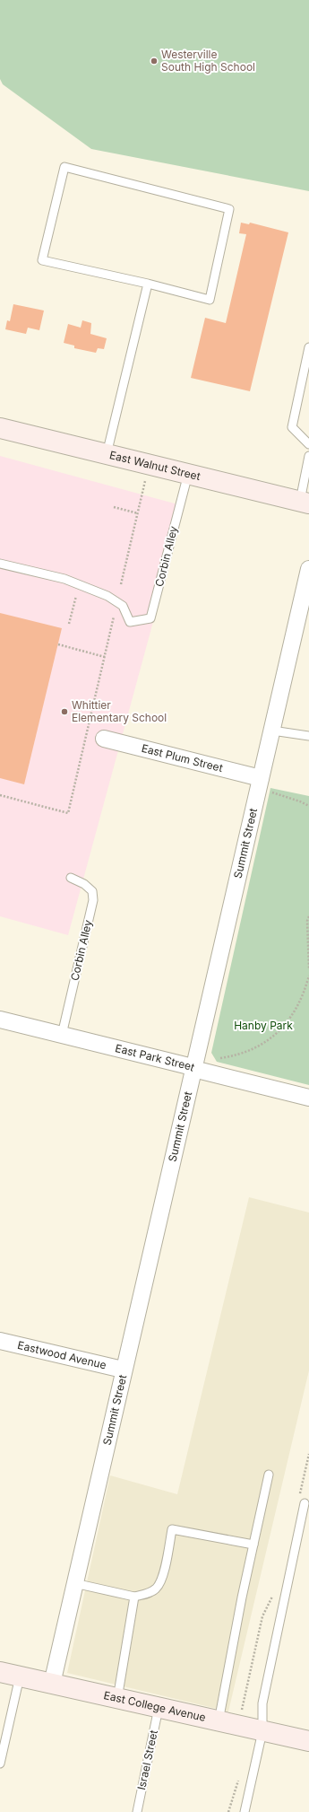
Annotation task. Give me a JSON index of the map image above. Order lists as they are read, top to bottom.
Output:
{
  "streets": {
    "street": [
      "East Walnut Street",
      "East Plum Street",
      "Summit Street",
      "East Park Street",
      "Eastwood Avenue",
      "East College Avenue"
    ],
    "lane": ["Corbin Alley", "Israel Street"]
  },
  "crossings": [
    ["East Walnut Street", "Corbin Alley"],
    ["Corbin Alley", "East Park Street"],
    ["East Plum Street", "Summit Street"],
    ["Summit Street", "East Park Street"],
    ["Summit Street", "Eastwood Avenue"],
    ["Summit Street", "East College Avenue"],
    ["East College Avenue", "Israel Street"]
  ],
  "parks": ["Hanby Park"],
  "places": ["Westerville South High School", "Whittier Elementary School"]
}
